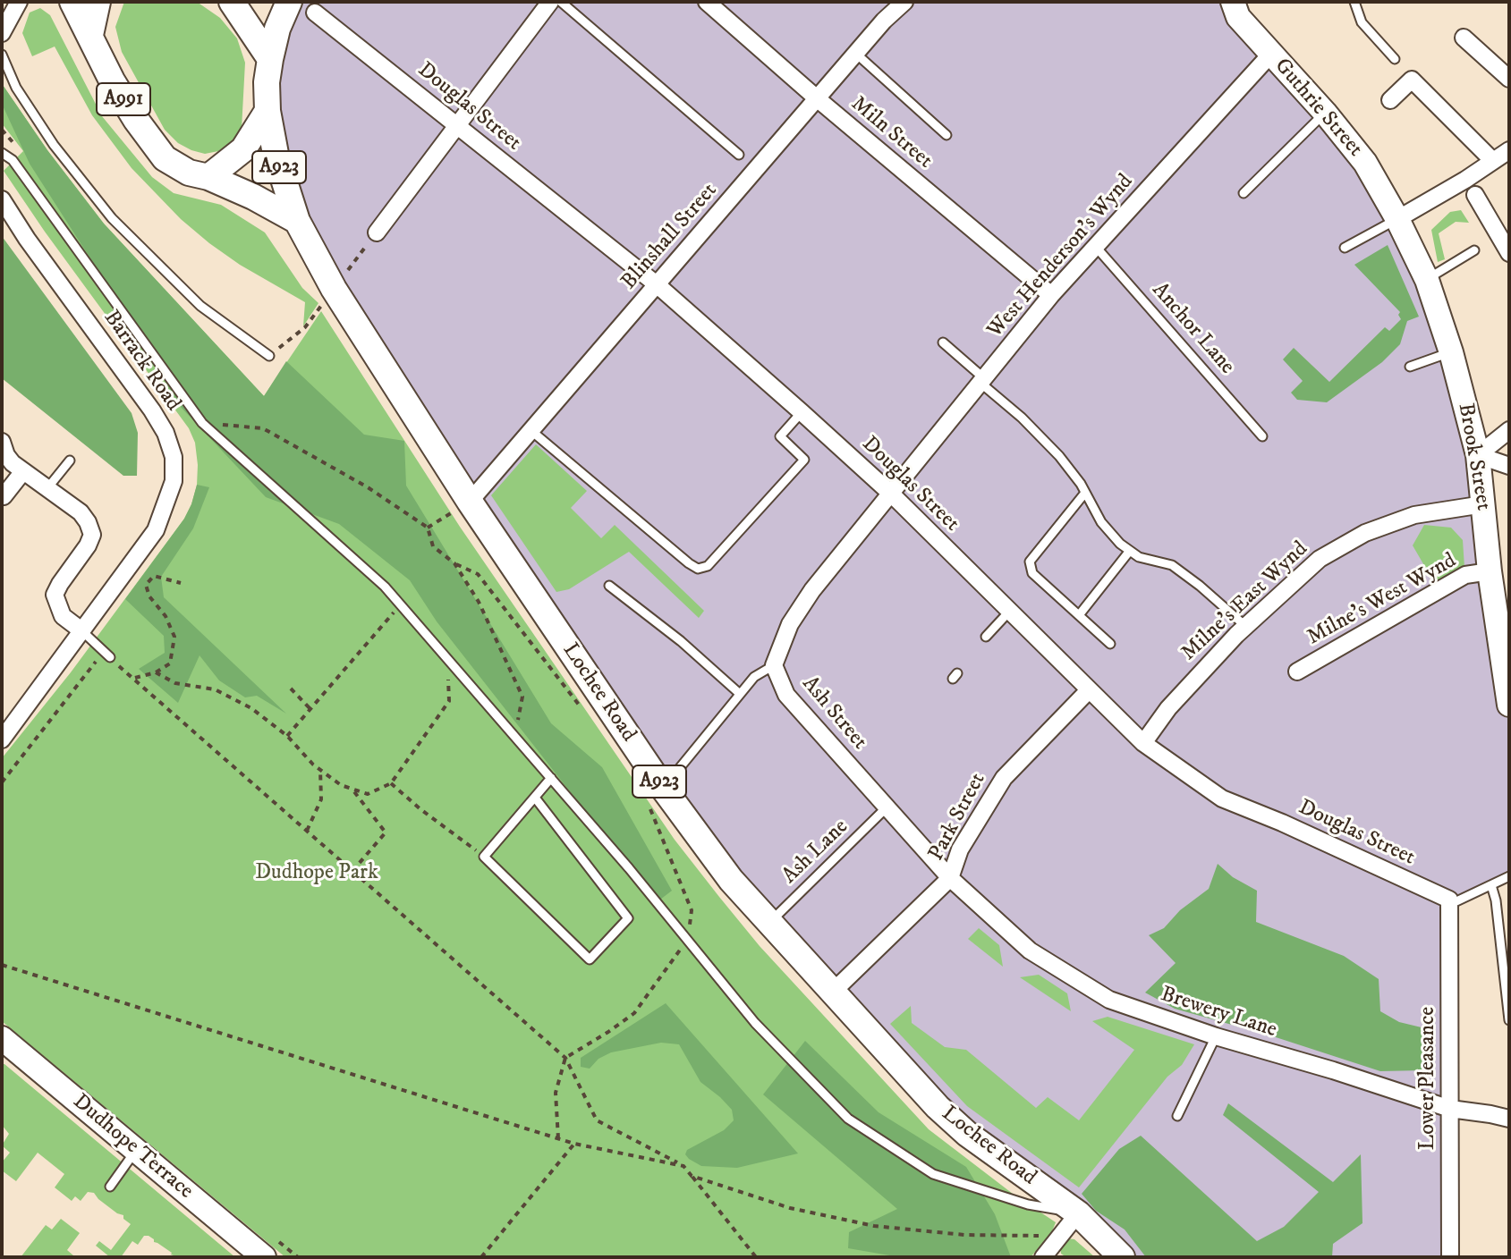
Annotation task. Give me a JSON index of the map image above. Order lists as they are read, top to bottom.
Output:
{
  "streets": {
    "main road": ["A991", "A923", "Lochee Road"],
    "street": [
      "Douglas Street",
      "Guthrie Street",
      "Miln Street",
      "Blinshall Street",
      "West Henderson's Wynd",
      "Barrack Road",
      "Brook Street",
      "Milne's West Wynd",
      "Milne's East Wynd",
      "Ash Street",
      "Park Street",
      "Brewery Lane",
      "Lower Pleasance",
      "Dudhope Terrace"
    ],
    "lane": ["Anchor Lane", "Ash Lane"]
  },
  "crossings": [
    ["A991", "A923"],
    ["Douglas Street", "Blinshall Street"],
    ["Douglas Street", "West Henderson's Wynd"],
    ["Douglas Street", "Milne's East Wynd"],
    ["Douglas Street", "Ash Street"],
    ["Douglas Street", "Park Street"],
    ["Douglas Street", "Lower Pleasance"],
    ["Guthrie Street", "West Henderson's Wynd"],
    ["Guthrie Street", "Brook Street"],
    ["Miln Street", "Blinshall Street"],
    ["Miln Street", "West Henderson's Wynd"],
    ["A923", "Lochee Road"],
    ["Blinshall Street", "Lochee Road"],
    ["West Henderson's Wynd", "Anchor Lane"],
    ["West Henderson's Wynd", "Ash Street"],
    ["Brook Street", "Milne's West Wynd"],
    ["Brook Street", "Milne's East Wynd"],
    ["Lochee Road", "Park Street"],
    ["Lochee Road", "Ash Lane"],
    ["Ash Street", "Park Street"],
    ["Ash Street", "Ash Lane"],
    ["Ash Street", "Brewery Lane"],
    ["Park Street", "Brewery Lane"],
    ["Brewery Lane", "Lower Pleasance"]
  ],
  "parks": ["Dudhope Park"]
}
